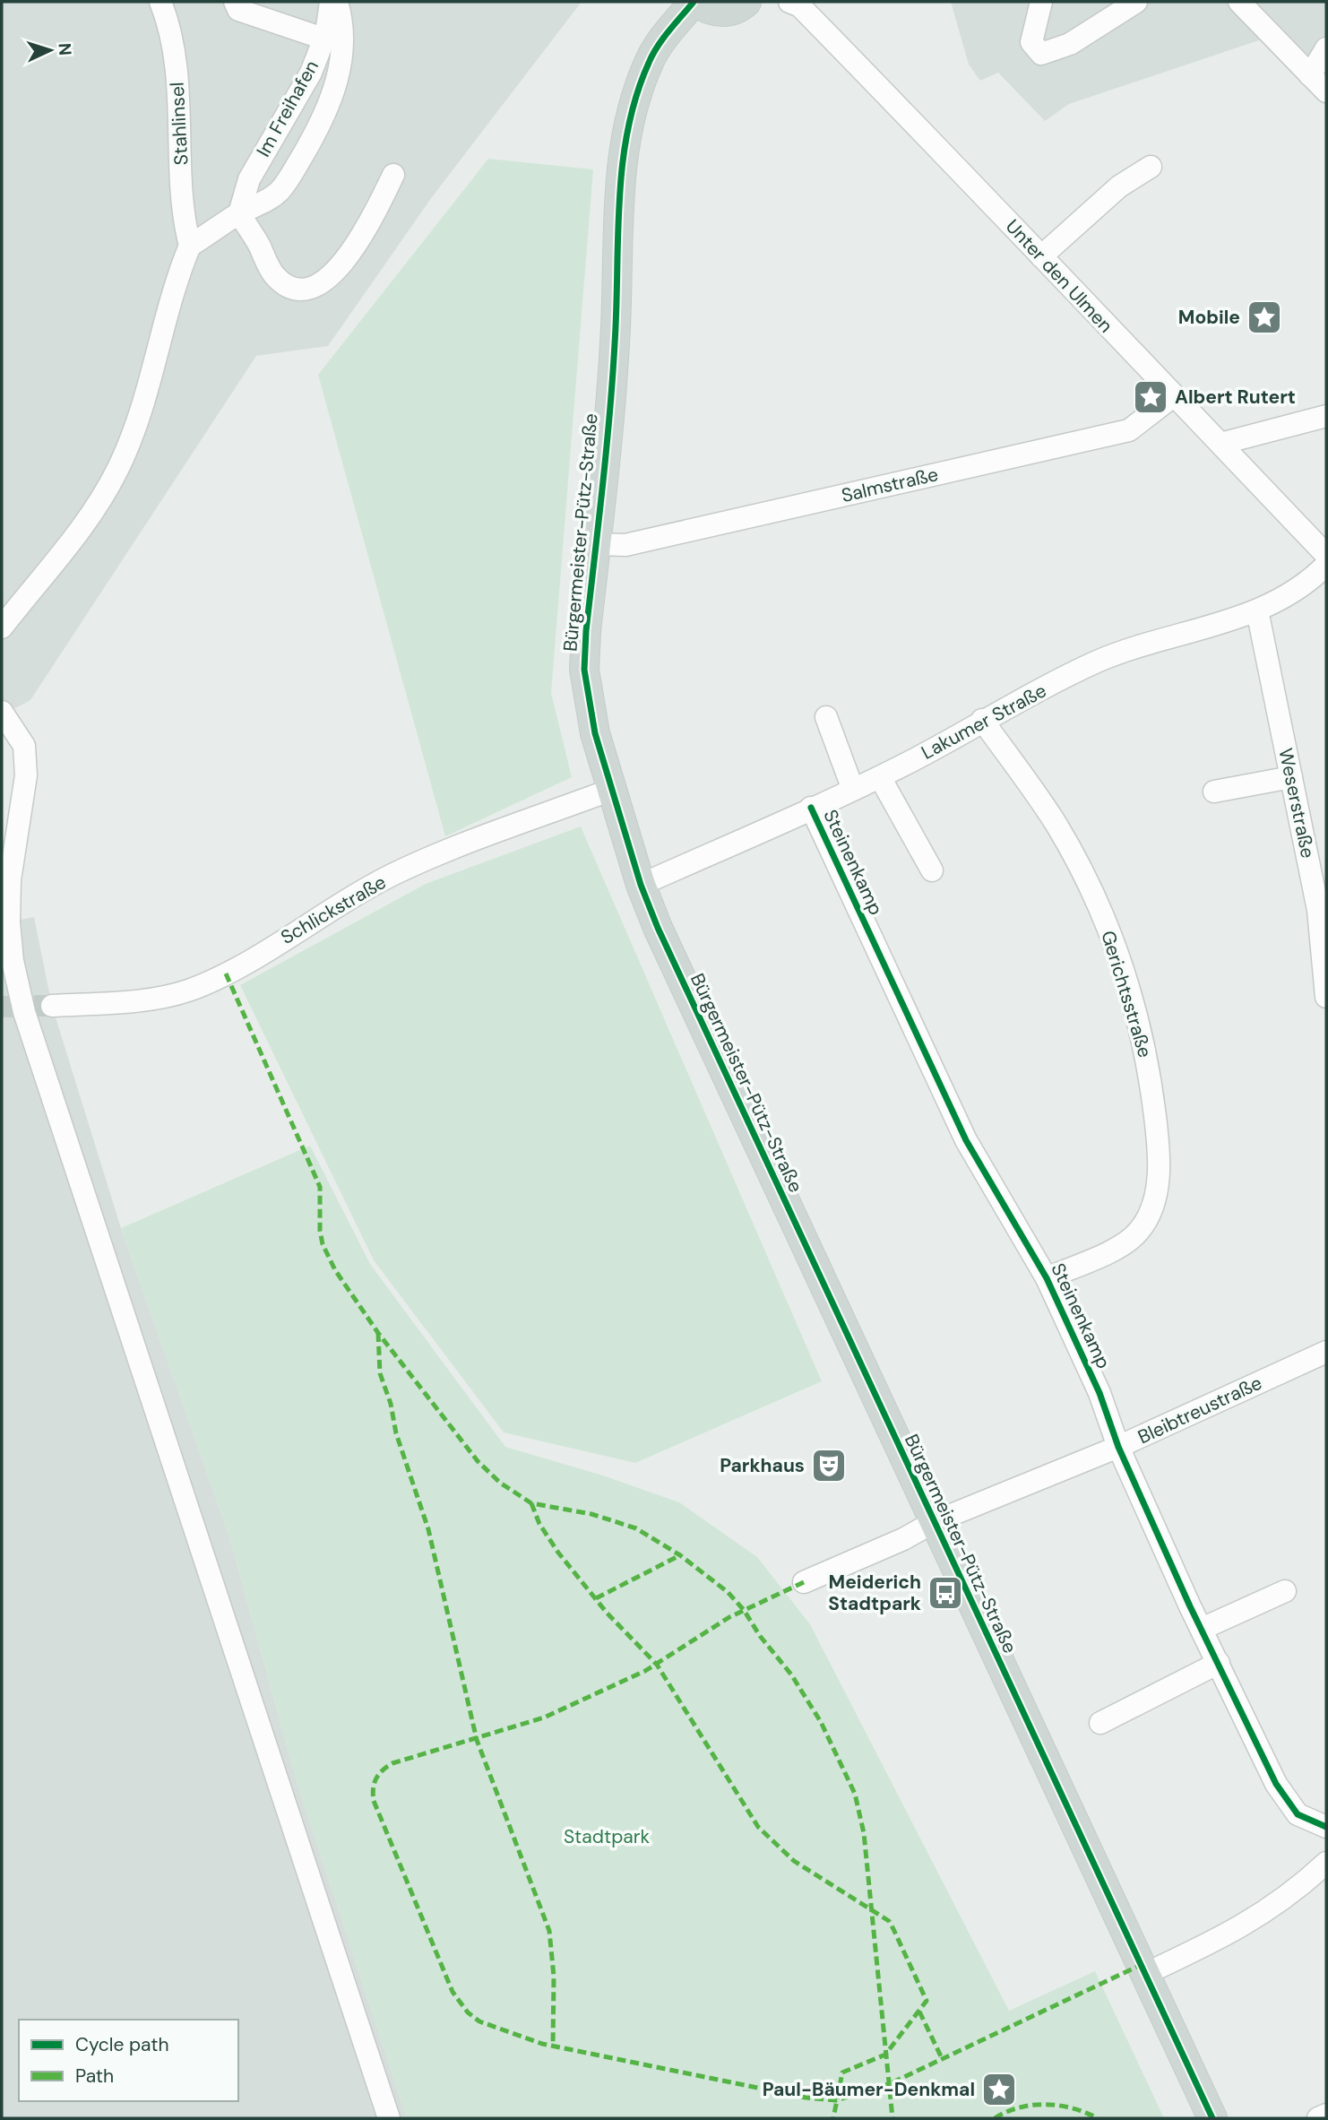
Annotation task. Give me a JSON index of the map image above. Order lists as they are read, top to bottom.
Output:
{
  "streets": {
    "main road": ["Bürgermeister-Pütz-Straße"],
    "street": [
      "Im Freihafen",
      "Stahlinsel",
      "Unter den Ulmen",
      "Salmstraße",
      "Lakumer Straße",
      "Weserstraße",
      "Steinenkamp",
      "Schlickstraße",
      "Gerichtsstraße",
      "Bleibtreustraße"
    ]
  },
  "crossings": [
    ["Im Freihafen", "Stahlinsel"],
    ["Unter den Ulmen", "Salmstraße"],
    ["Salmstraße", "Bürgermeister-Pütz-Straße"],
    ["Bürgermeister-Pütz-Straße", "Lakumer Straße"],
    ["Bürgermeister-Pütz-Straße", "Schlickstraße"],
    ["Bürgermeister-Pütz-Straße", "Bleibtreustraße"],
    ["Lakumer Straße", "Weserstraße"],
    ["Lakumer Straße", "Steinenkamp"],
    ["Lakumer Straße", "Gerichtsstraße"],
    ["Steinenkamp", "Gerichtsstraße"],
    ["Steinenkamp", "Bleibtreustraße"]
  ],
  "parks": ["Stadtpark"],
  "places": {
    "place": ["Mobile", "Albert Rutert", "Paul-Bäumer-Denkmal"],
    "theatre": ["Parkhaus"],
    "bus stop": ["Meiderich Stadtpark"]
  },
  "legend": ["Cycle path", "Path"],
  "north": "right"
}
